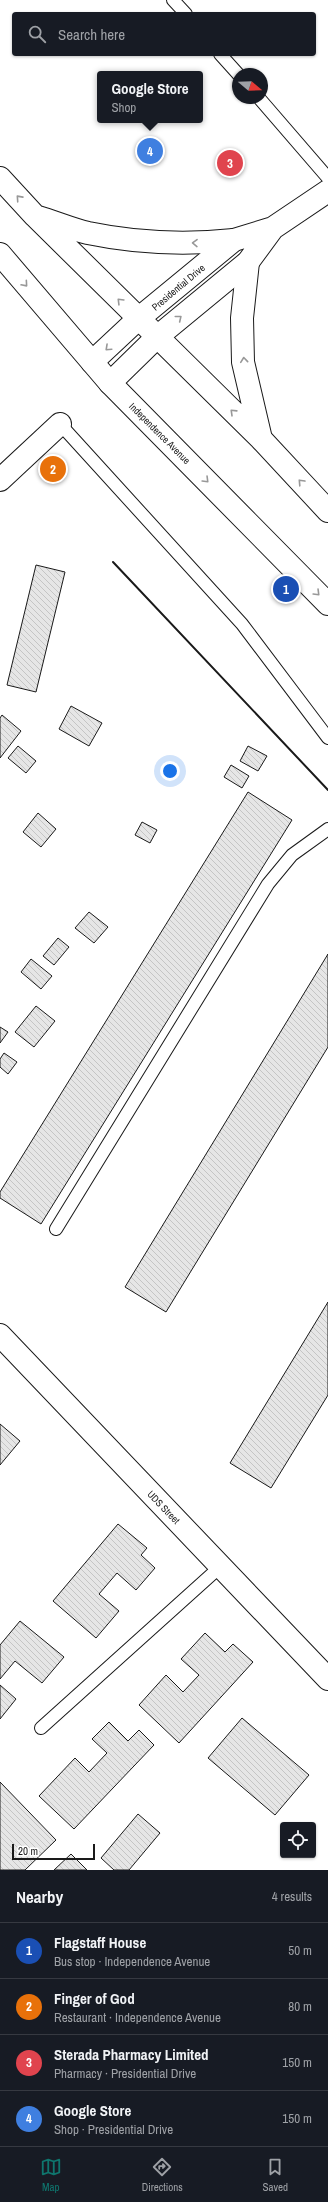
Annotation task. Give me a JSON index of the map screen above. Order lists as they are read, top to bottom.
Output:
{
  "streets": {
    "main road": ["Presidential Drive", "Independence Avenue", "UDS Street"]
  },
  "crossings": [
    ["Presidential Drive", "Independence Avenue"]
  ],
  "scale_bar": "20 m",
  "north": "right",
  "page": {
    "search": "Search here",
    "popup": ["Google Store", "Shop"],
    "pins": [
      "4",
      "3",
      "2",
      "1"
    ],
    "scale": "20 m",
    "heading": ["Nearby", "4 results"],
    "list": [
      {
        "mark": "1",
        "name": "Flagstaff House",
        "note": "Bus stop · Independence Avenue",
        "value": "50 m"
      },
      {
        "mark": "2",
        "name": "Finger of God",
        "note": "Restaurant · Independence Avenue",
        "value": "80 m"
      },
      {
        "mark": "3",
        "name": "Sterada Pharmacy Limited",
        "note": "Pharmacy · Presidential Drive",
        "value": "150 m"
      },
      {
        "mark": "4",
        "name": "Google Store",
        "note": "Shop · Presidential Drive",
        "value": "150 m"
      }
    ],
    "nav": ["Map", "Directions", "Saved"]
  }
}
